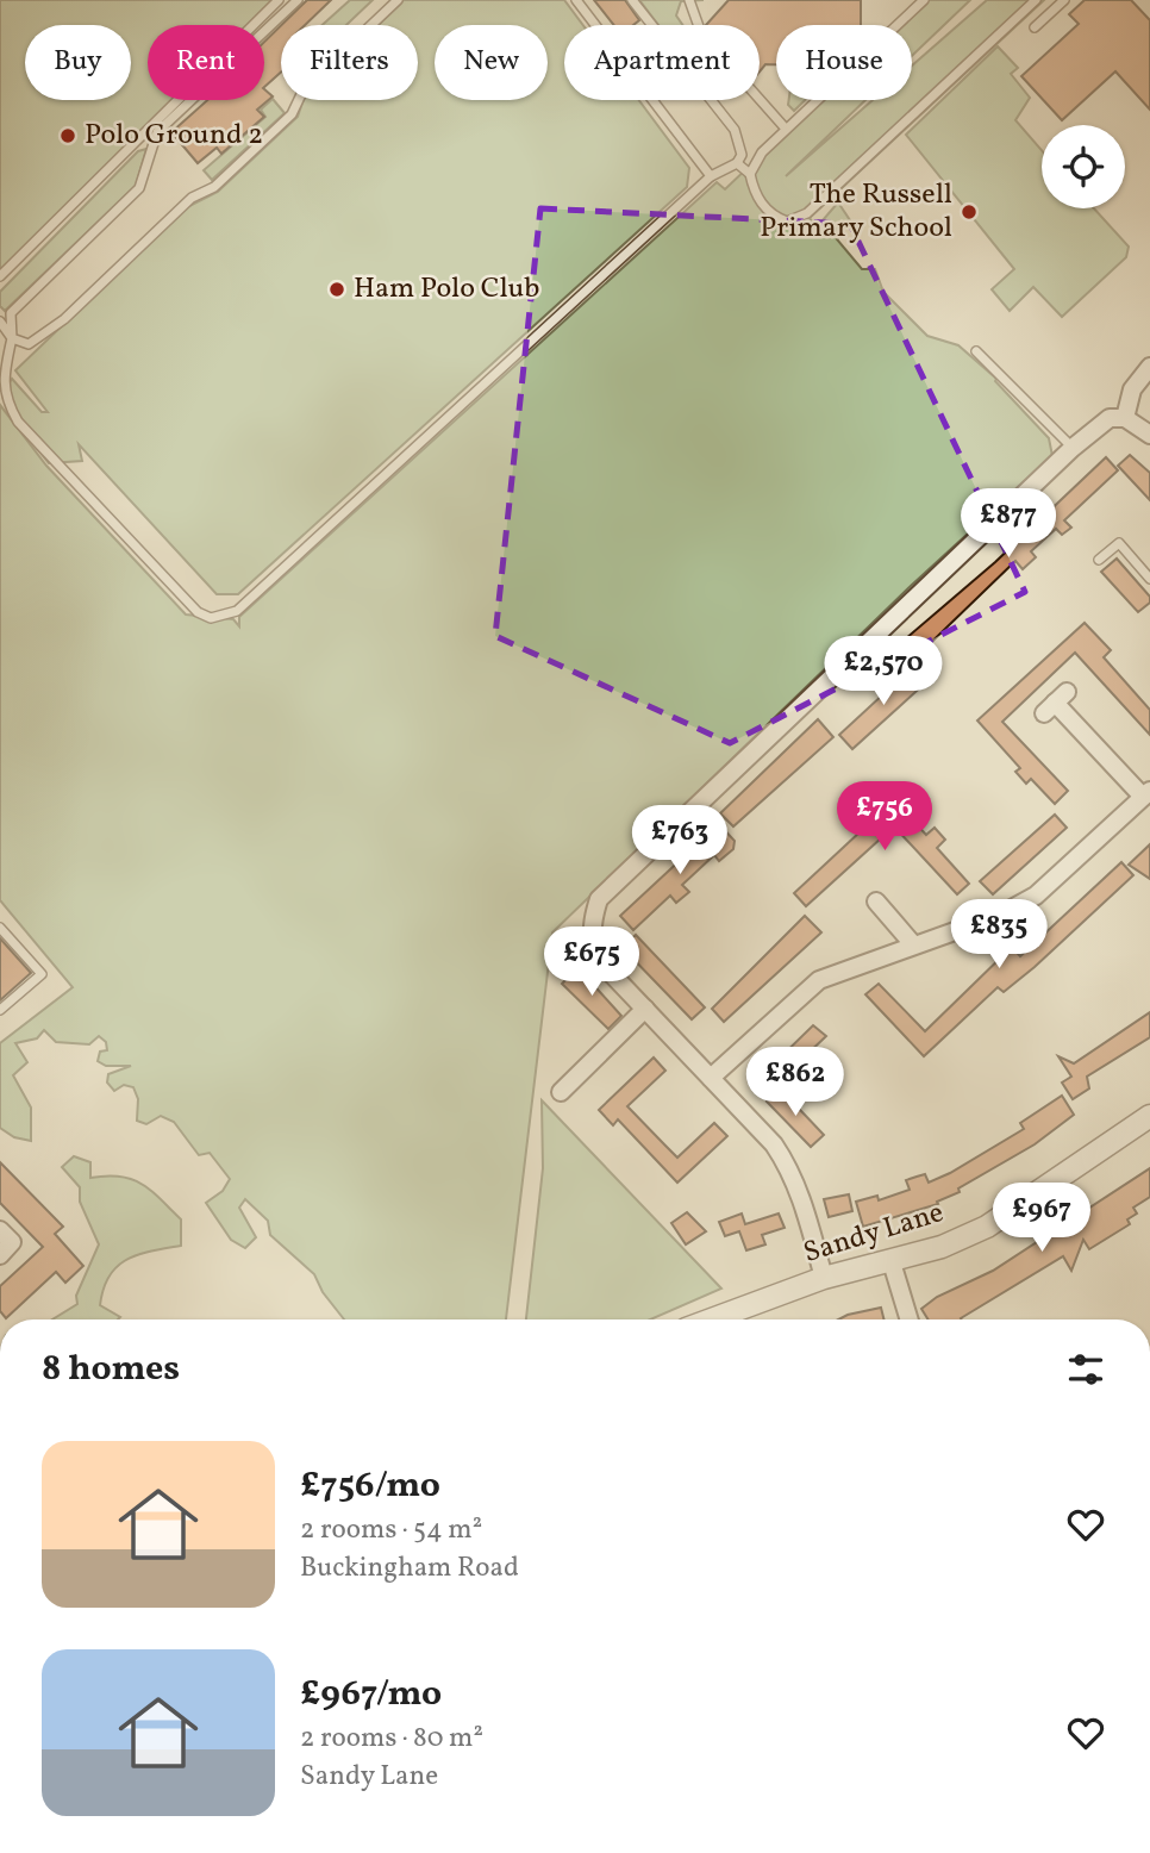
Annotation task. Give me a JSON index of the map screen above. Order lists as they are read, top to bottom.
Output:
{
  "streets": {
    "street": ["Sandy Lane"]
  },
  "places": ["Polo Ground 2", "The Russell Primary School", "Ham Polo Club"],
  "page": {
    "chip": [
      "Buy",
      "Rent",
      "Filters",
      "New",
      "Apartment",
      "House"
    ],
    "price": [
      "£877",
      "£2,570",
      "£756",
      "£763",
      "£835",
      "£675",
      "£862",
      "£967"
    ],
    "heading": "8 homes",
    "list": [
      {
        "name": "£756/mo",
        "note": "2 rooms · 54 m² · Buckingham Road"
      },
      {
        "name": "£967/mo",
        "note": "2 rooms · 80 m² · Sandy Lane"
      }
    ]
  }
}
